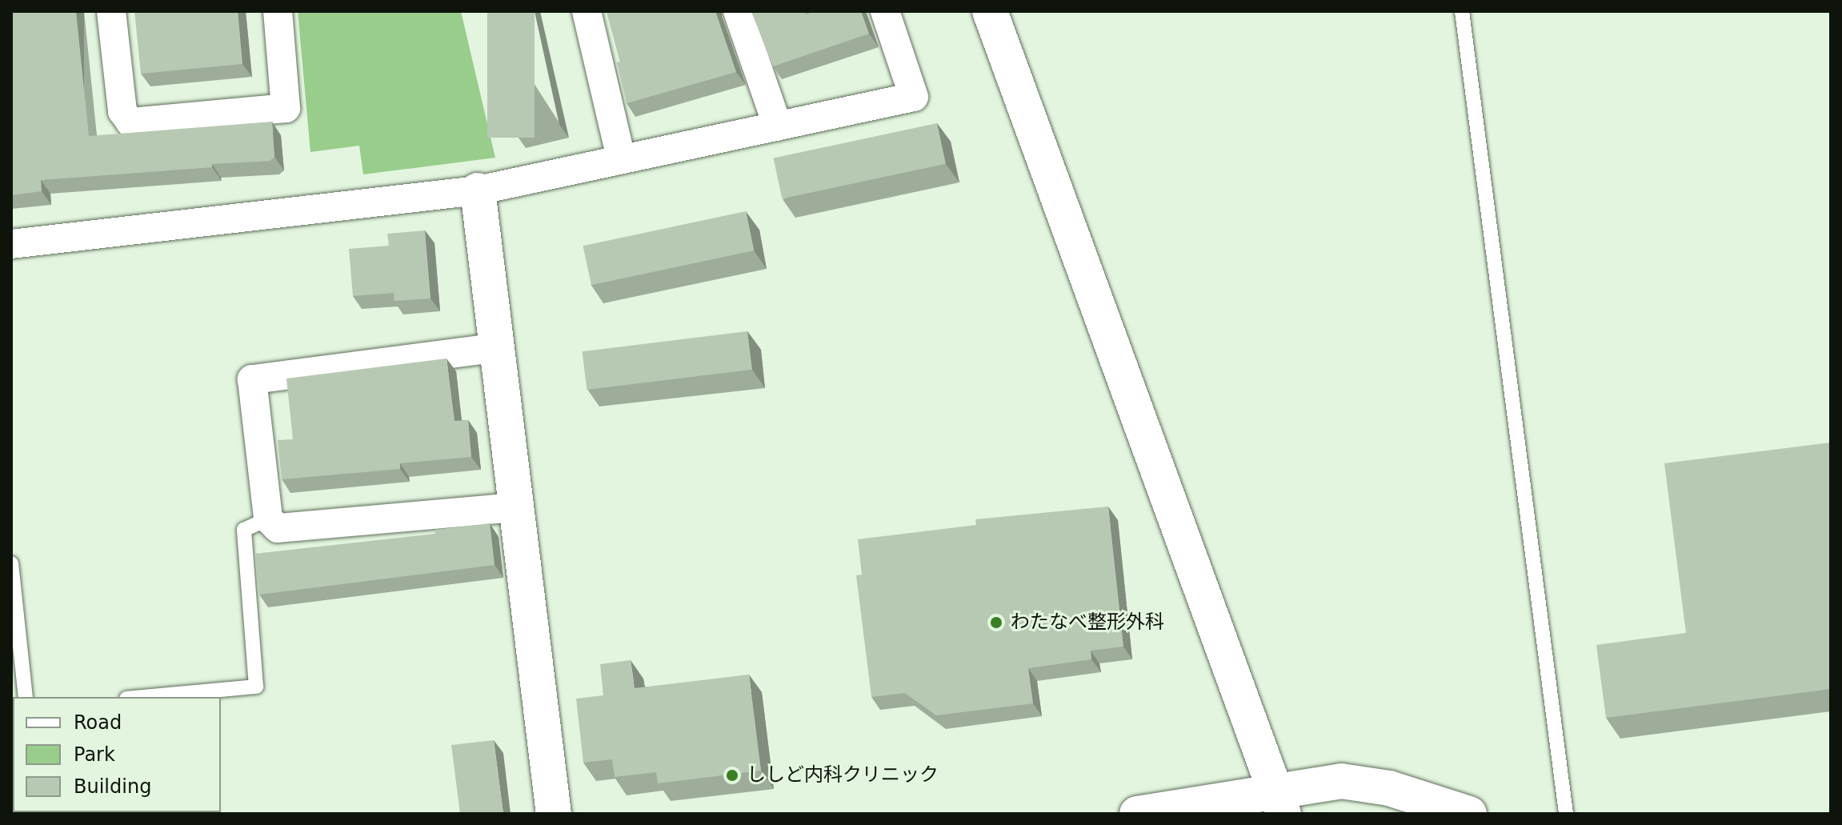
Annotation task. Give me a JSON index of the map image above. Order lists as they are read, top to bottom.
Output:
{
  "places": ["わたなべ整形外科", "ししど内科クリニック"],
  "legend": ["Road", "Park", "Building"]
}
